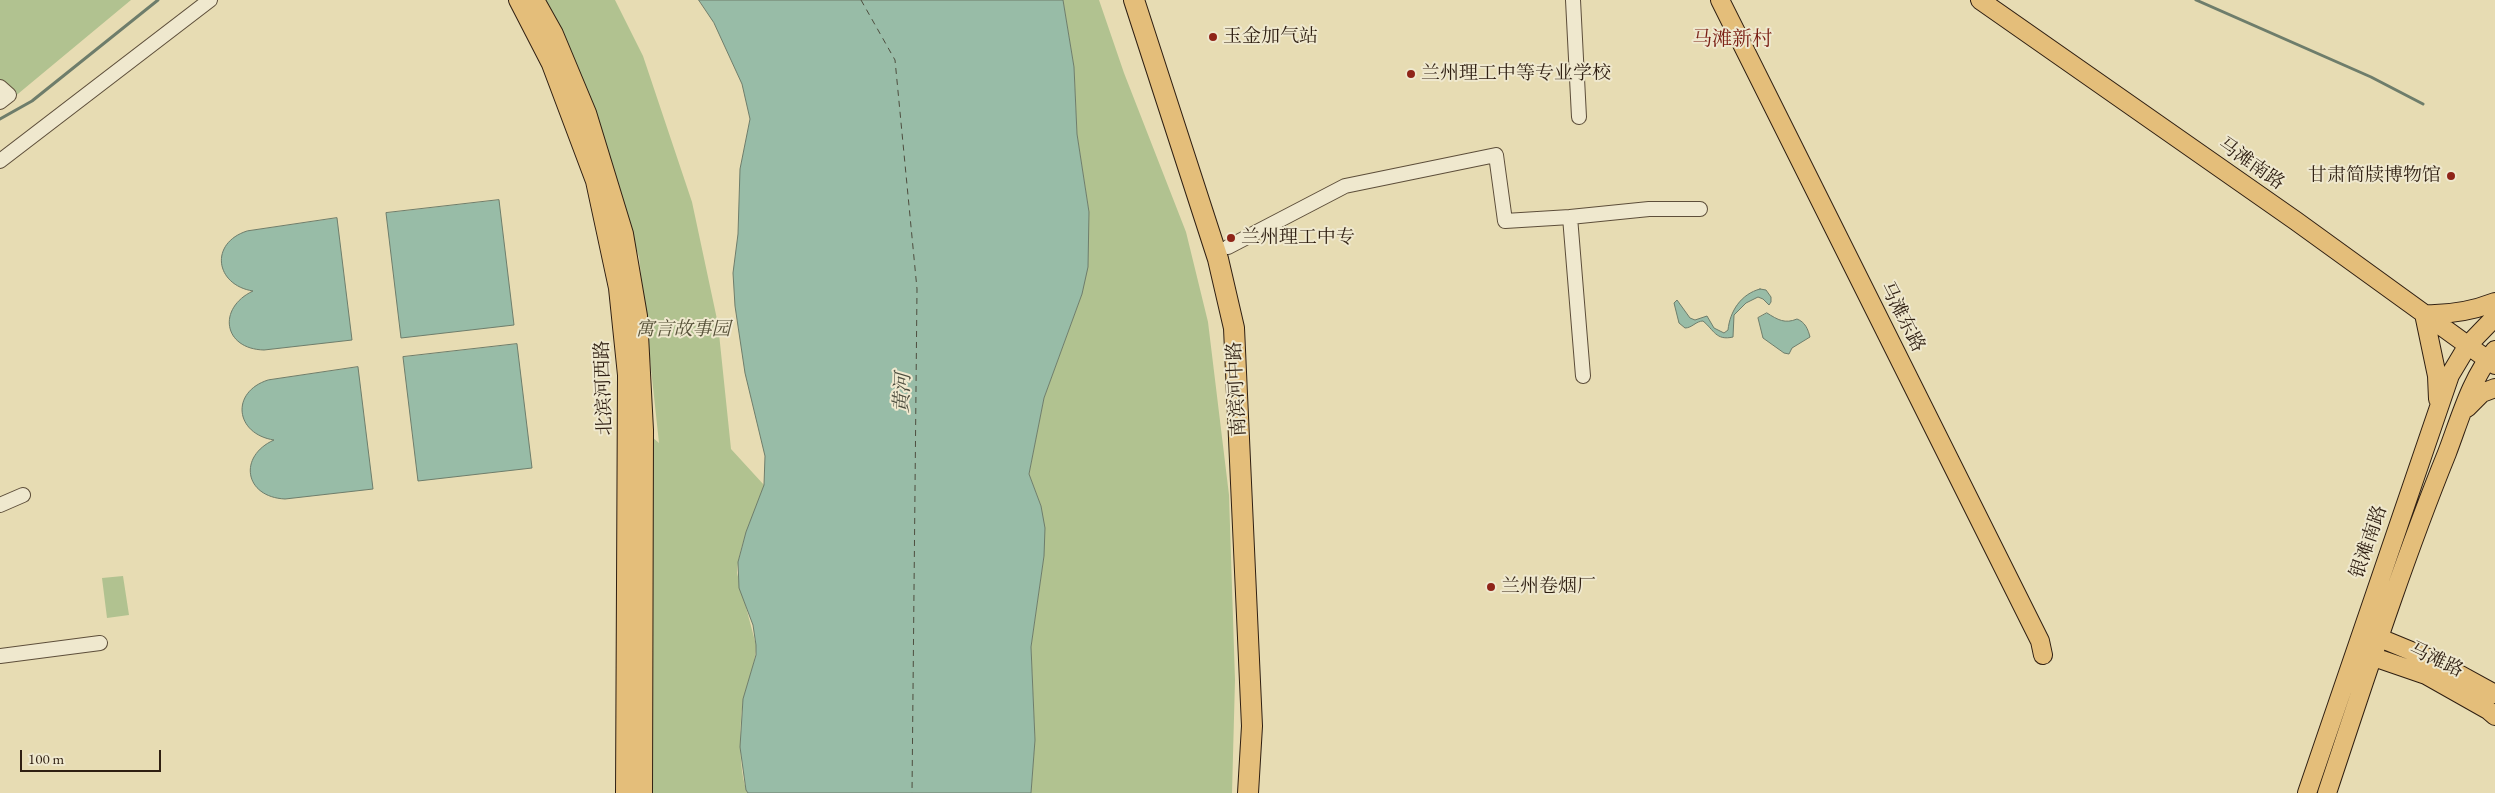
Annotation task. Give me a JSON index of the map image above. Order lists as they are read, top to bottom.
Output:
{
  "streets": {
    "highway": ["南滨河中路"],
    "main road": [
      "马滩南路",
      "马滩东路",
      "北滨河西路",
      "银滩南路",
      "马滩路"
    ]
  },
  "crossings": [
    ["马滩南路", "银滩南路"],
    ["银滩南路", "马滩路"]
  ],
  "districts": ["马滩新村"],
  "water": ["黄河"],
  "parks": ["寓言故事园"],
  "places": [
    "玉金加气站",
    "兰州理工中等专业学校",
    "甘肃简牍博物馆",
    "兰州理工中专",
    "兰州卷烟厂"
  ],
  "scale_bar": "100 m"
}
